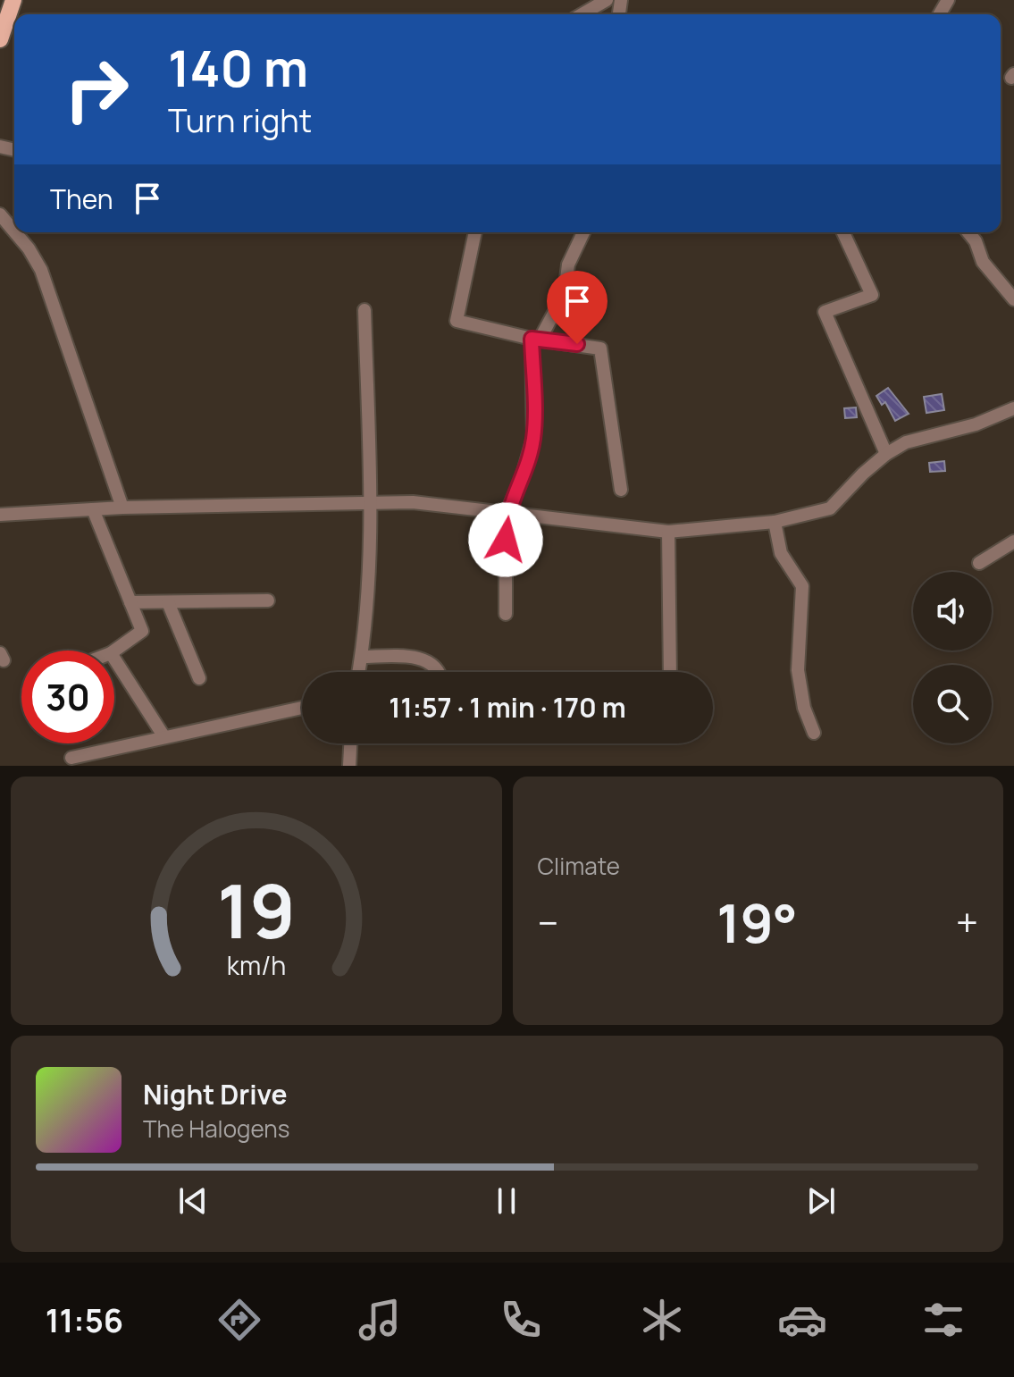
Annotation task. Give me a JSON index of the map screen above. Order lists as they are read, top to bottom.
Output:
{
  "page": {
    "turn": ["140 m", "Turn right"],
    "then": "Then",
    "limit": "30",
    "trip": "11:57 · 1 min · 170 m",
    "tile": "Climate",
    "heat": ["−", "19°", "+"],
    "song": ["Night Drive", "The Halogens"],
    "tabs": "11:56",
    "gauge": ["19", "km/h"]
  }
}
